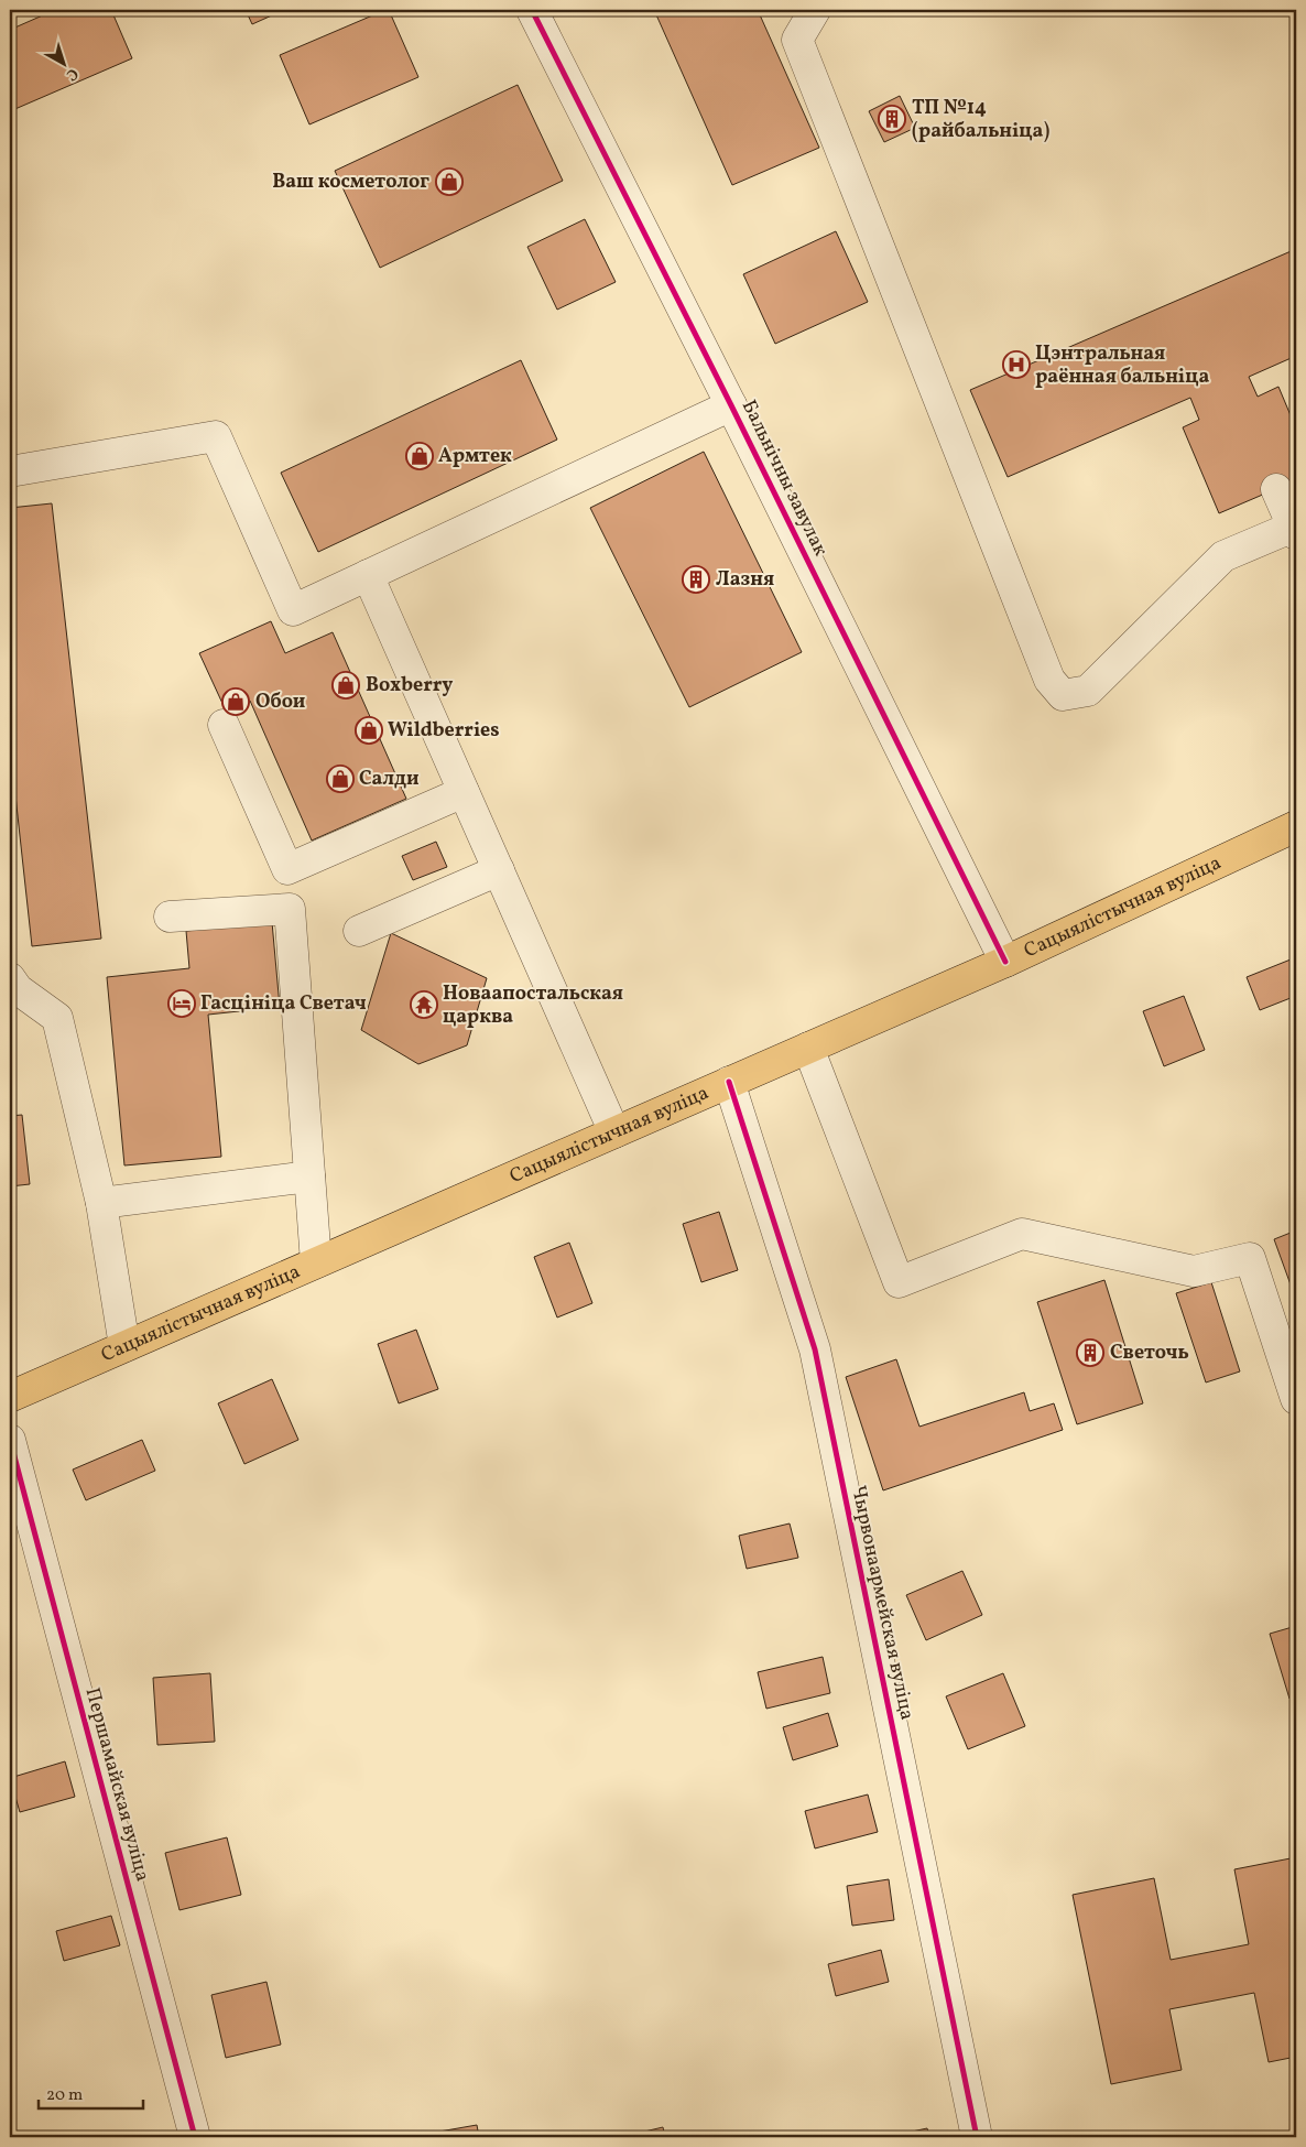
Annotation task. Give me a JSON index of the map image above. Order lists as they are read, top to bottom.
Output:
{
  "streets": {
    "main road": ["Сацыялістычная вуліца"],
    "street": ["Бальнічны завулак", "Чырвонаармейская вуліца", "Першамайская вуліца"]
  },
  "crossings": [
    ["Бальнічны завулак", "Сацыялістычная вуліца"],
    ["Сацыялістычная вуліца", "Чырвонаармейская вуліца"]
  ],
  "places": {
    "building": ["ТП №14 (райбальніца)", "Лазня", "Светочь"],
    "shop": [
      "Ваш косметолог",
      "Армтек",
      "Boxberry",
      "Обои",
      "Wildberries",
      "Салди"
    ],
    "hospital": ["Цэнтральная раённая бальніца"],
    "hotel": ["Гасцініца Светач"],
    "temple": ["Новаапостальская царква"]
  },
  "scale_bar": "20 m",
  "north": "bottom right"
}
